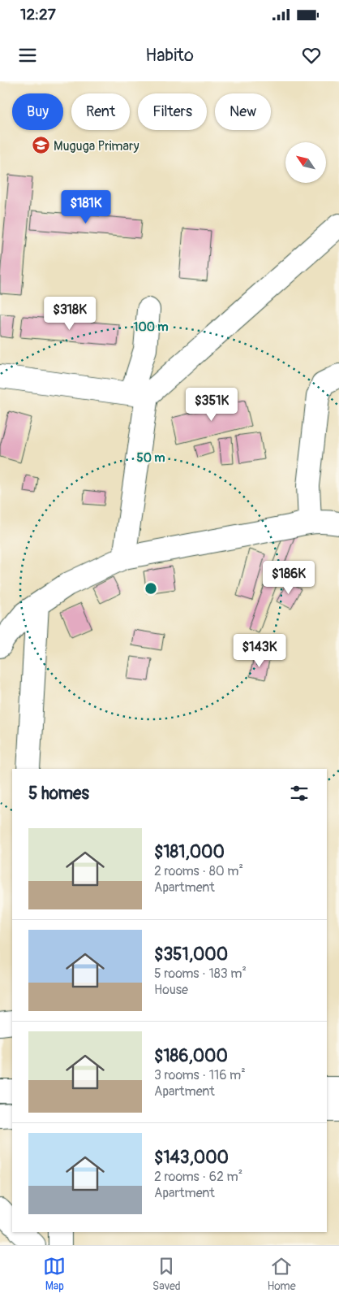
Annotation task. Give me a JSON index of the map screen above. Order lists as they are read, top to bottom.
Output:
{
  "places": {
    "school or university": ["Muguga Primary"]
  },
  "north": "top left",
  "page": {
    "status": "12:27",
    "header": "Habito",
    "chip": [
      "Buy",
      "Rent",
      "Filters",
      "New"
    ],
    "price": [
      "$181K",
      "$318K",
      "$351K",
      "$186K",
      "$143K"
    ],
    "heading": "5 homes",
    "list": [
      {
        "name": "$181,000",
        "note": "2 rooms · 80 m² · Apartment"
      },
      {
        "name": "$351,000",
        "note": "5 rooms · 183 m² · House"
      },
      {
        "name": "$186,000",
        "note": "3 rooms · 116 m² · Apartment"
      },
      {
        "name": "$143,000",
        "note": "2 rooms · 62 m² · Apartment"
      }
    ],
    "tabs": ["Map", "Saved", "Home"]
  },
  "rings": ["100 m", "50 m"]
}
